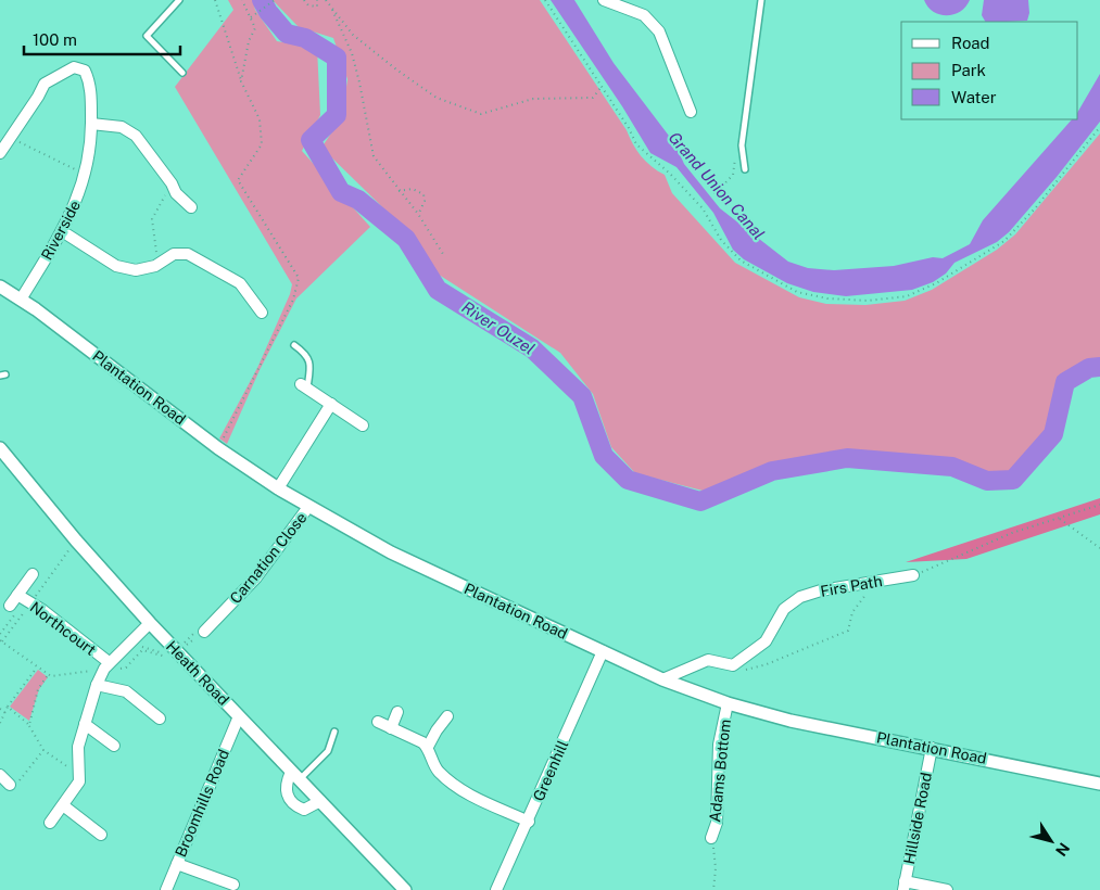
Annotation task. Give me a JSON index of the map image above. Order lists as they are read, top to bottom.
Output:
{
  "streets": {
    "street": [
      "Riverside",
      "Plantation Road",
      "Carnation Close",
      "Firs Path",
      "Northcourt",
      "Heath Road",
      "Greenhill",
      "Adams Bottom",
      "Broomhills Road",
      "Hillside Road"
    ]
  },
  "crossings": [
    ["Riverside", "Plantation Road"],
    ["Plantation Road", "Carnation Close"],
    ["Plantation Road", "Firs Path"],
    ["Plantation Road", "Greenhill"],
    ["Plantation Road", "Adams Bottom"],
    ["Plantation Road", "Hillside Road"],
    ["Northcourt", "Heath Road"],
    ["Heath Road", "Broomhills Road"]
  ],
  "water": ["Grand Union Canal", "River Ouzel"],
  "legend": ["Road", "Park", "Water"],
  "scale_bar": "100 m",
  "north": "bottom right"
}
